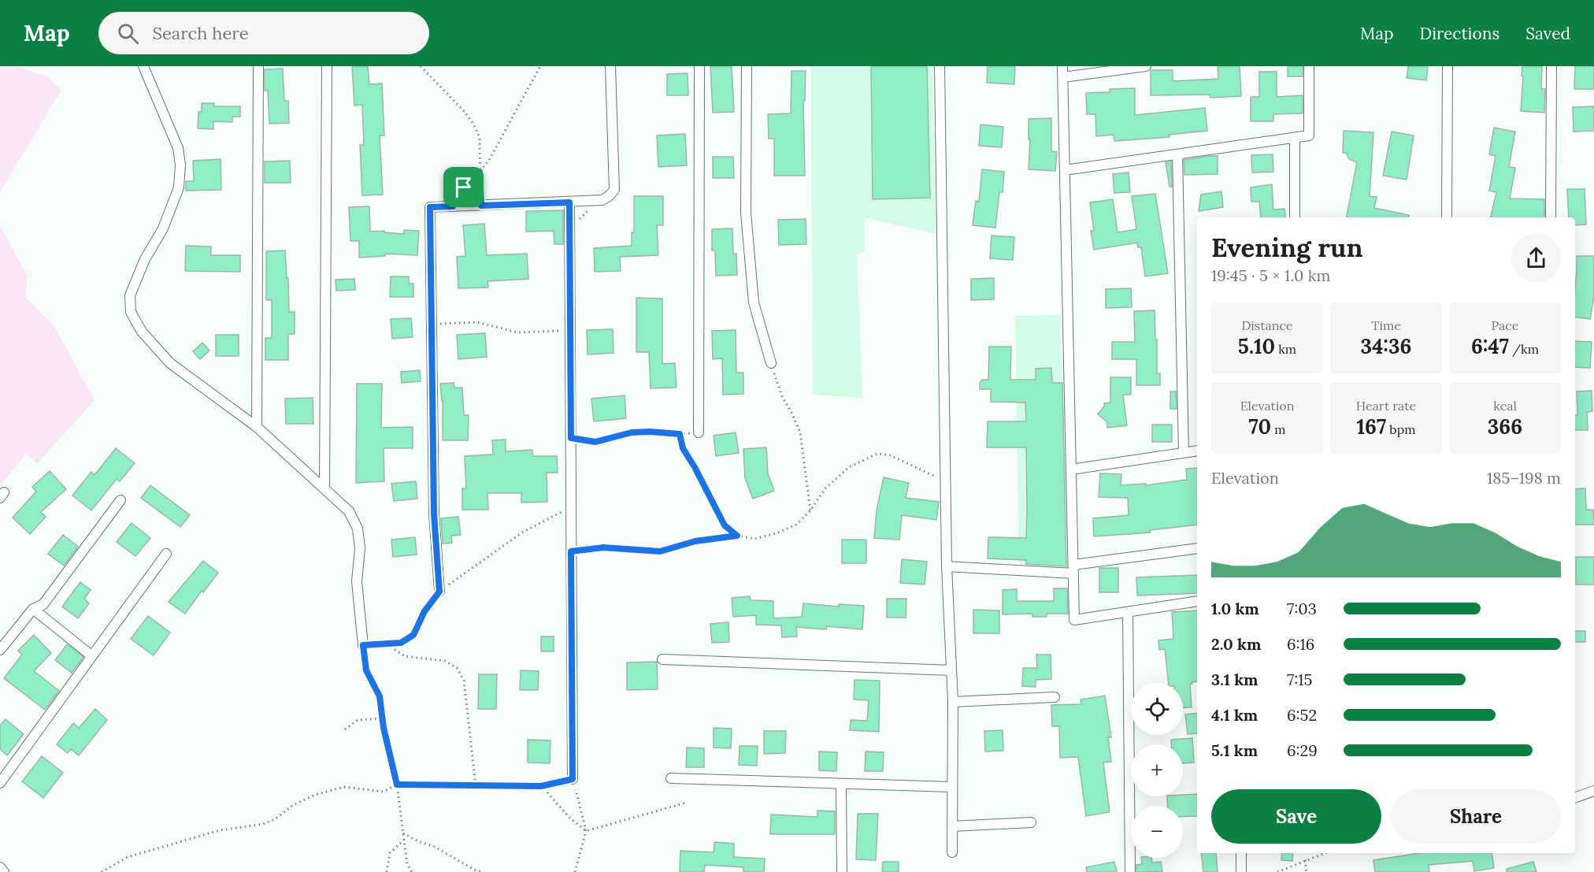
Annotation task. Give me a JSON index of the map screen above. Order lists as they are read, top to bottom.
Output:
{
  "page": {
    "header": "Map",
    "search": "Search here",
    "nav": ["Map", "Directions", "Saved"],
    "heading": ["Evening run", "19:45 · 5 × 1.0 km"],
    "stats": [
      ["Distance", "5.10 km"],
      ["Time", "34:36"],
      ["Pace", "6:47 /km"],
      ["Elevation", "70 m"],
      ["Heart rate", "167 bpm"],
      ["kcal", "366"]
    ],
    "chart": ["Elevation", "185–198 m"],
    "list": [
      {
        "name": "1.0 km",
        "note": "7:03"
      },
      {
        "name": "2.0 km",
        "note": "6:16"
      },
      {
        "name": "3.1 km",
        "note": "7:15"
      },
      {
        "name": "4.1 km",
        "note": "6:52"
      },
      {
        "name": "5.1 km",
        "note": "6:29"
      }
    ],
    "map_buttons": ["+", "−"],
    "buttons": ["Save", "Share"]
  }
}
